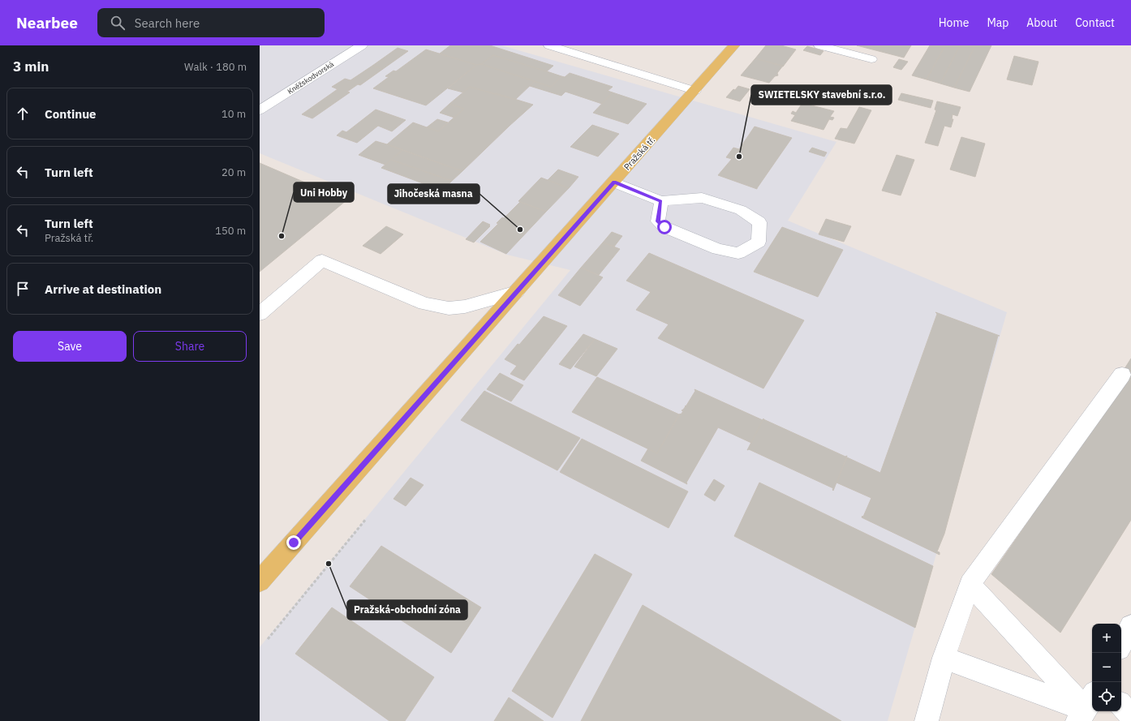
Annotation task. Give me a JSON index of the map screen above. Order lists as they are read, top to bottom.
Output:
{
  "streets": {
    "main road": ["Pražská tř."],
    "street": ["Kněžskodvorská"]
  },
  "places": [
    "SWIETELSKY stavební s.r.o.",
    "Jihočeská masna",
    "Uni Hobby",
    "Pražská-obchodní zóna"
  ],
  "page": {
    "header": "Nearbee",
    "search": "Search here",
    "nav": [
      "Home",
      "Map",
      "About",
      "Contact"
    ],
    "heading": ["3 min", "Walk · 180 m"],
    "list": [
      ["Continue", "10 m"],
      ["Turn left", "20 m"],
      ["Turn left", "Pražská tř.", "150 m"],
      "Arrive at destination"
    ],
    "buttons": ["Save", "Share"],
    "map_buttons": ["+", "−"]
  }
}
